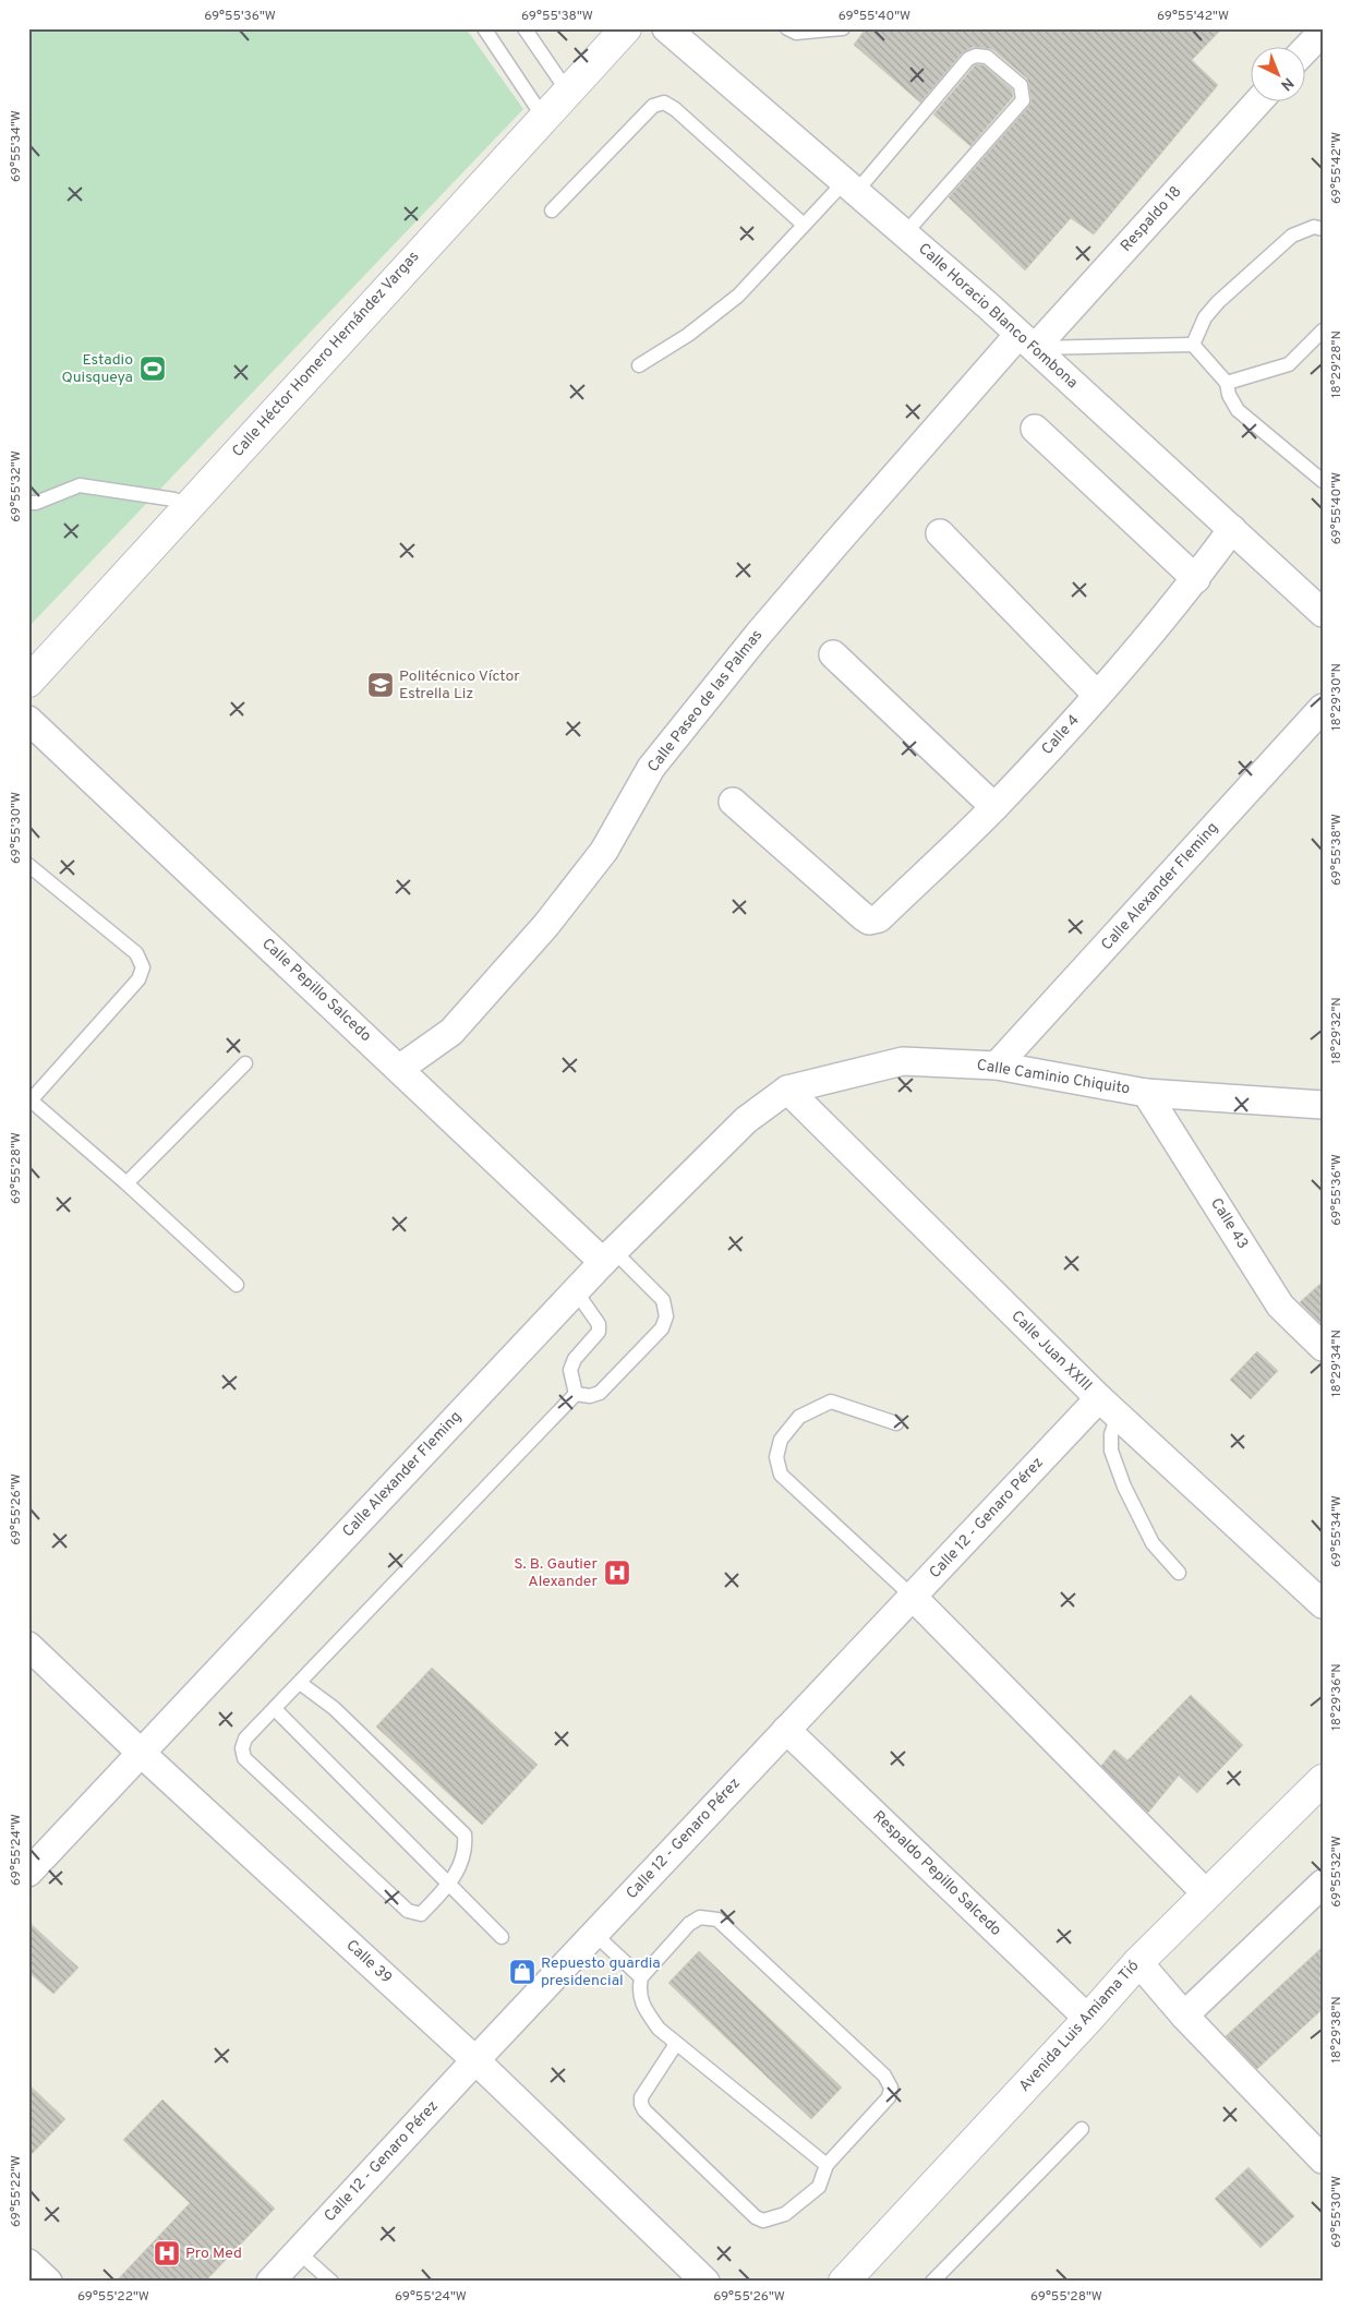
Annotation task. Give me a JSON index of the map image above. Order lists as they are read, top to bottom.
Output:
{
  "streets": {
    "street": [
      "Respaldo 18",
      "Calle Horacio Blanco Fombona",
      "Calle Héctor Homero Hernández Vargas",
      "Calle Paseo de las Palmas",
      "Calle 4",
      "Calle Alexander Fleming",
      "Calle Pepillo Salcedo",
      "Calle Caminio Chiquito",
      "Calle 43",
      "Calle Juan XXIII",
      "Calle 12 - Genaro Pérez",
      "Respaldo Pepillo Salcedo",
      "Calle 39",
      "Avenida Luis Amiama Tió"
    ]
  },
  "crossings": [
    ["Respaldo 18", "Calle Horacio Blanco Fombona"],
    ["Respaldo 18", "Calle Paseo de las Palmas"],
    ["Calle Horacio Blanco Fombona", "Calle Paseo de las Palmas"],
    ["Calle Horacio Blanco Fombona", "Calle 4"],
    ["Calle Paseo de las Palmas", "Calle Pepillo Salcedo"],
    ["Calle Alexander Fleming", "Calle Pepillo Salcedo"],
    ["Calle Alexander Fleming", "Calle Caminio Chiquito"],
    ["Calle Alexander Fleming", "Calle Juan XXIII"],
    ["Calle Alexander Fleming", "Calle 39"],
    ["Calle Caminio Chiquito", "Calle 43"],
    ["Calle Caminio Chiquito", "Calle Juan XXIII"],
    ["Calle Juan XXIII", "Calle 12 - Genaro Pérez"],
    ["Calle 12 - Genaro Pérez", "Respaldo Pepillo Salcedo"],
    ["Calle 12 - Genaro Pérez", "Calle 39"],
    ["Respaldo Pepillo Salcedo", "Avenida Luis Amiama Tió"]
  ],
  "places": {
    "sports": ["Estadio Quisqueya"],
    "school or university": ["Politécnico Víctor Estrella Liz"],
    "hospital": ["S. B. Gautier Alexander", "Pro Med"],
    "shop": ["Repuesto guardia presidencial"]
  },
  "north": "bottom right",
  "coordinates": [
    "69°55'36\"W",
    "69°55'38\"W",
    "69°55'40\"W",
    "69°55'42\"W",
    "69°55'34\"W",
    "18°29'28\"N",
    "69°55'32\"W",
    "18°29'30\"N",
    "69°55'30\"W",
    "18°29'32\"N",
    "69°55'28\"W",
    "18°29'34\"N",
    "69°55'26\"W",
    "18°29'36\"N",
    "69°55'24\"W",
    "18°29'38\"N",
    "69°55'22\"W"
  ]
}
